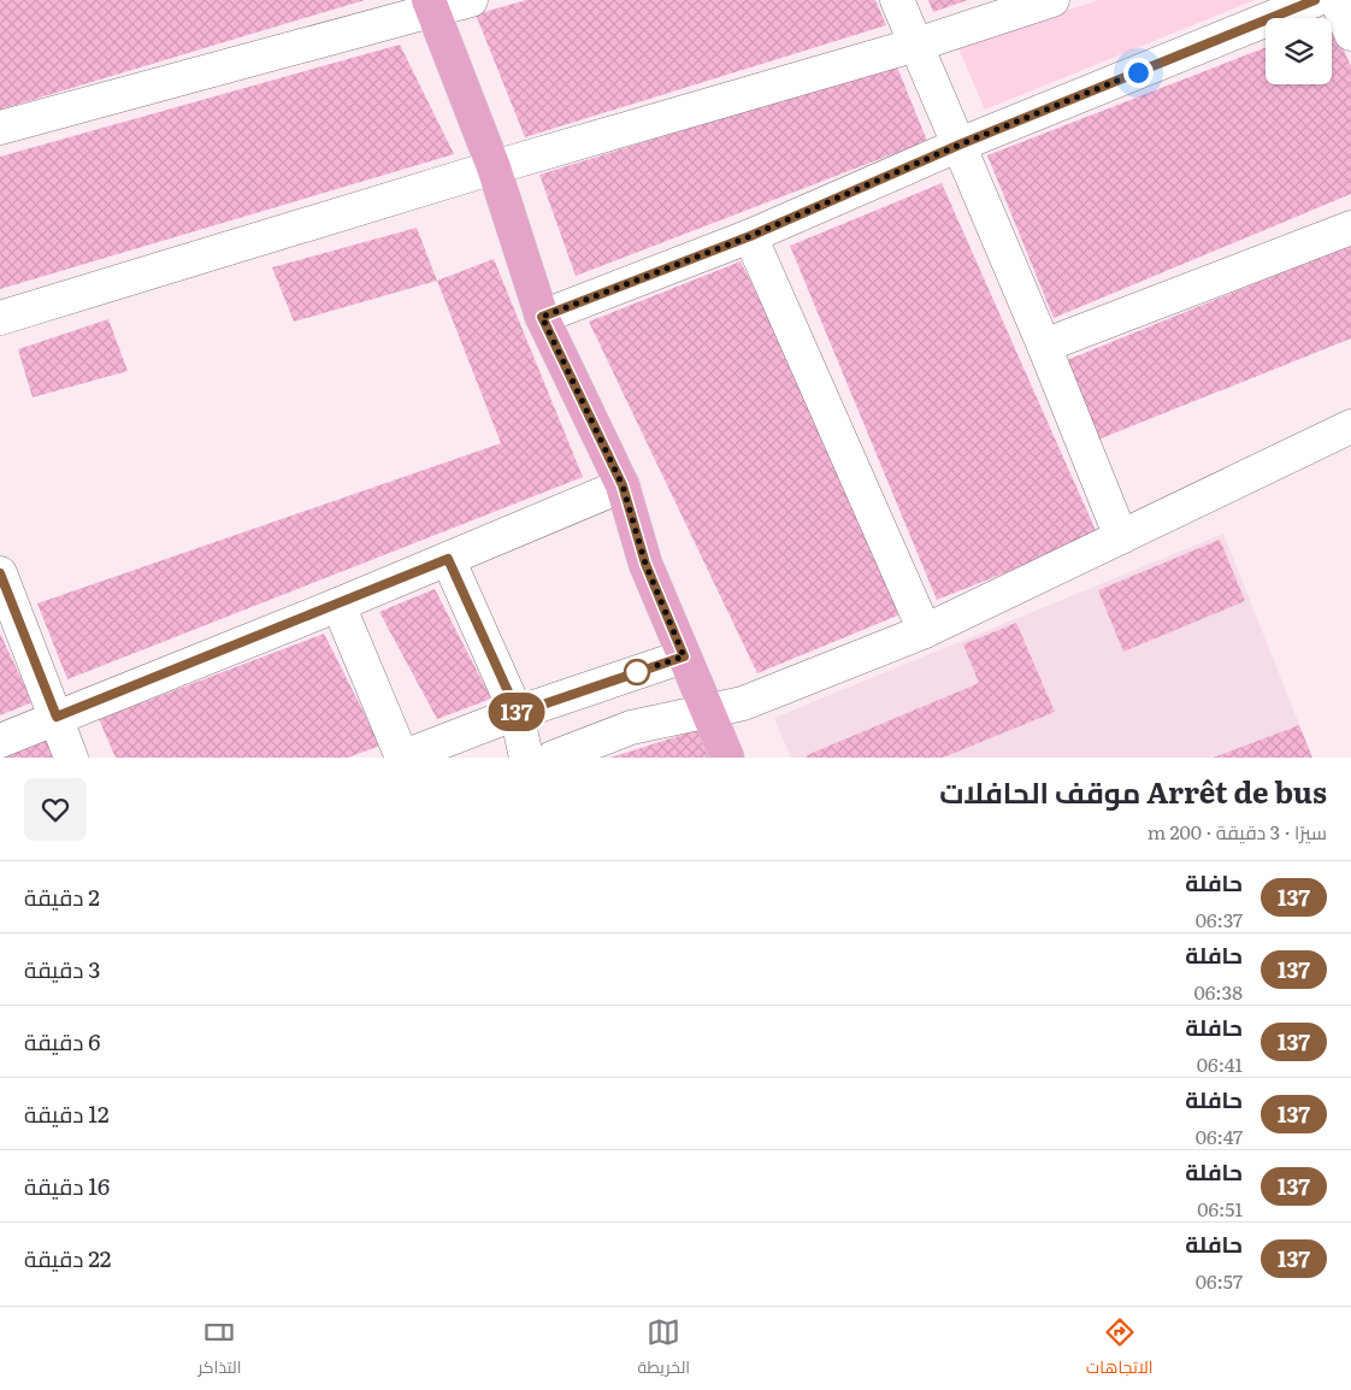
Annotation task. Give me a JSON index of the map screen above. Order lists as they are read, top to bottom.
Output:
{
  "lines": ["bus line 137"],
  "page": {
    "on_map": "137",
    "heading": ["Arrêt de bus موقف الحافلات", "سيرًا · 3 دقيقة · 200 m"],
    "list": [
      {
        "mark": "137",
        "name": "حافلة",
        "note": "06:37",
        "value": "2 دقيقة"
      },
      {
        "mark": "137",
        "name": "حافلة",
        "note": "06:38",
        "value": "3 دقيقة"
      },
      {
        "mark": "137",
        "name": "حافلة",
        "note": "06:41",
        "value": "6 دقيقة"
      },
      {
        "mark": "137",
        "name": "حافلة",
        "note": "06:47",
        "value": "12 دقيقة"
      },
      {
        "mark": "137",
        "name": "حافلة",
        "note": "06:51",
        "value": "16 دقيقة"
      },
      {
        "mark": "137",
        "name": "حافلة",
        "note": "06:57",
        "value": "22 دقيقة"
      }
    ],
    "tabs": ["الاتجاهات", "الخريطة", "التذاكر"]
  }
}
